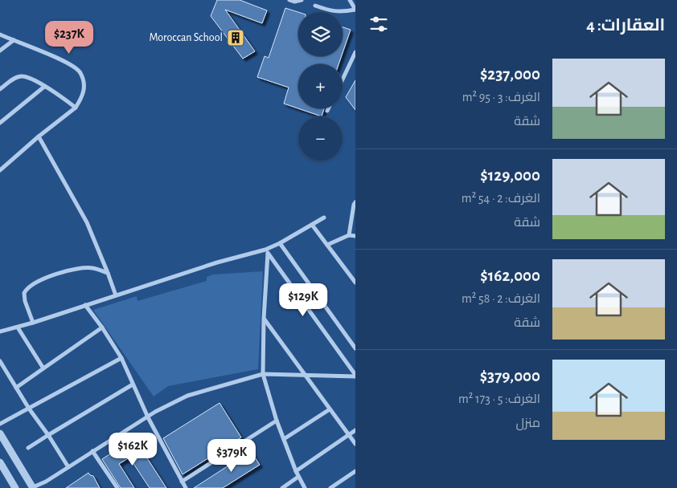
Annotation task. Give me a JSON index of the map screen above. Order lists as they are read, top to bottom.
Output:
{
  "places": {
    "building": ["Moroccan School"]
  },
  "page": {
    "heading": "العقارات: 4",
    "map_buttons": ["+", "−"],
    "price": [
      "$237K",
      "$129K",
      "$162K",
      "$379K"
    ],
    "list": [
      {
        "name": "$237,000",
        "note": "الغرف: 3 · 95 m² · شقة"
      },
      {
        "name": "$129,000",
        "note": "الغرف: 2 · 54 m² · شقة"
      },
      {
        "name": "$162,000",
        "note": "الغرف: 2 · 58 m² · شقة"
      },
      {
        "name": "$379,000",
        "note": "الغرف: 5 · 173 m² · منزل"
      }
    ]
  }
}
